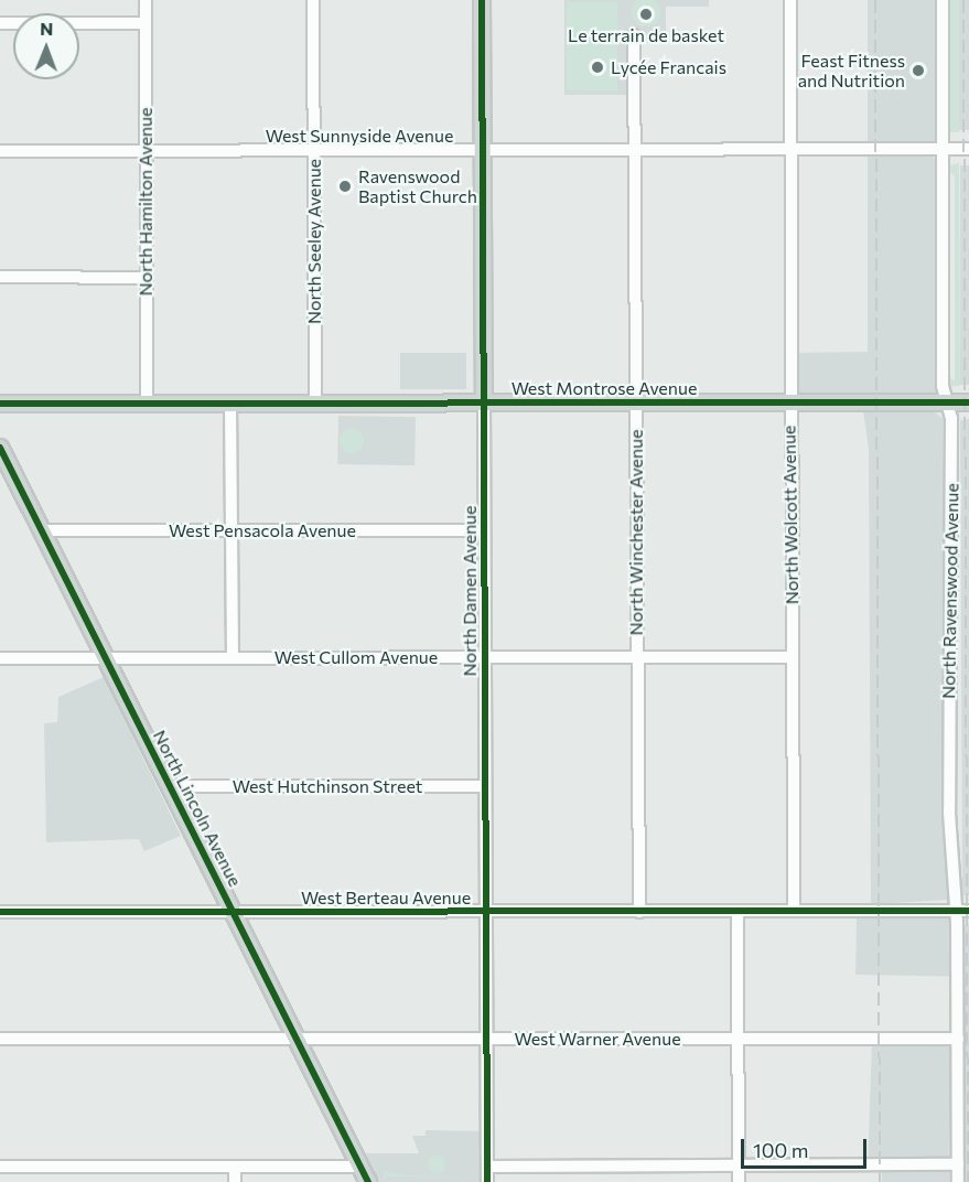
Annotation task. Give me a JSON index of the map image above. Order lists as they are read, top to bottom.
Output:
{
  "streets": {
    "main road": ["West Montrose Avenue", "North Damen Avenue", "North Lincoln Avenue"],
    "street": [
      "West Sunnyside Avenue",
      "North Hamilton Avenue",
      "North Seeley Avenue",
      "North Wolcott Avenue",
      "West Pensacola Avenue",
      "North Winchester Avenue",
      "North Ravenswood Avenue",
      "West Cullom Avenue",
      "West Hutchinson Street",
      "West Berteau Avenue",
      "West Warner Avenue"
    ]
  },
  "crossings": [
    ["West Sunnyside Avenue", "North Hamilton Avenue"],
    ["West Sunnyside Avenue", "North Seeley Avenue"],
    ["West Sunnyside Avenue", "North Wolcott Avenue"],
    ["West Sunnyside Avenue", "North Winchester Avenue"],
    ["West Sunnyside Avenue", "North Damen Avenue"],
    ["West Sunnyside Avenue", "North Ravenswood Avenue"],
    ["North Hamilton Avenue", "West Montrose Avenue"],
    ["North Seeley Avenue", "West Montrose Avenue"],
    ["West Montrose Avenue", "North Wolcott Avenue"],
    ["West Montrose Avenue", "North Winchester Avenue"],
    ["West Montrose Avenue", "North Damen Avenue"],
    ["West Montrose Avenue", "North Ravenswood Avenue"],
    ["North Wolcott Avenue", "West Cullom Avenue"],
    ["North Wolcott Avenue", "West Berteau Avenue"],
    ["West Pensacola Avenue", "North Damen Avenue"],
    ["West Pensacola Avenue", "North Lincoln Avenue"],
    ["North Winchester Avenue", "West Cullom Avenue"],
    ["North Winchester Avenue", "West Berteau Avenue"],
    ["North Damen Avenue", "West Cullom Avenue"],
    ["North Damen Avenue", "West Hutchinson Street"],
    ["North Damen Avenue", "West Berteau Avenue"],
    ["North Damen Avenue", "West Warner Avenue"],
    ["North Ravenswood Avenue", "West Berteau Avenue"],
    ["North Ravenswood Avenue", "West Warner Avenue"],
    ["West Cullom Avenue", "North Lincoln Avenue"],
    ["West Hutchinson Street", "North Lincoln Avenue"],
    ["North Lincoln Avenue", "West Berteau Avenue"],
    ["North Lincoln Avenue", "West Warner Avenue"]
  ],
  "places": [
    "Le terrain de basket",
    "Lycée Francais",
    "Feast Fitness and Nutrition",
    "Ravenswood Baptist Church"
  ],
  "scale_bar": "100 m",
  "north": "top"
}
